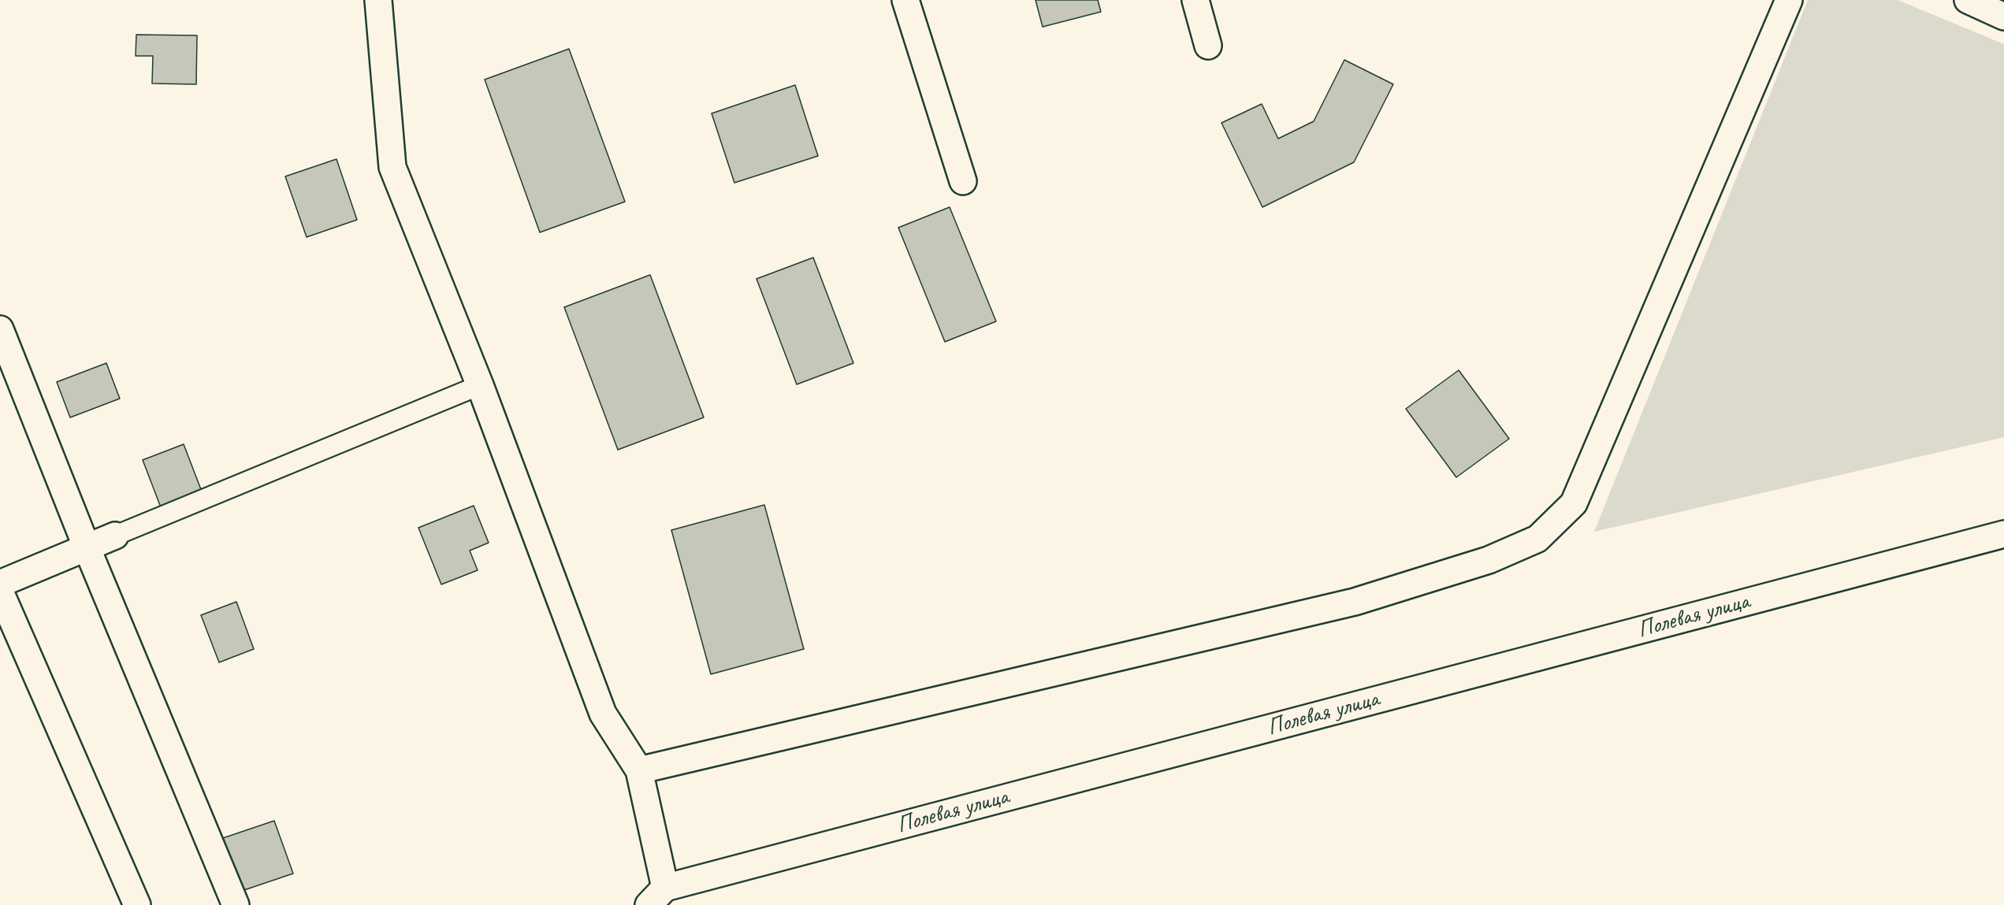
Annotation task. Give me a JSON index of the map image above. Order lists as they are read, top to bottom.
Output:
{
  "streets": {
    "street": ["Полевая улица"]
  }
}
